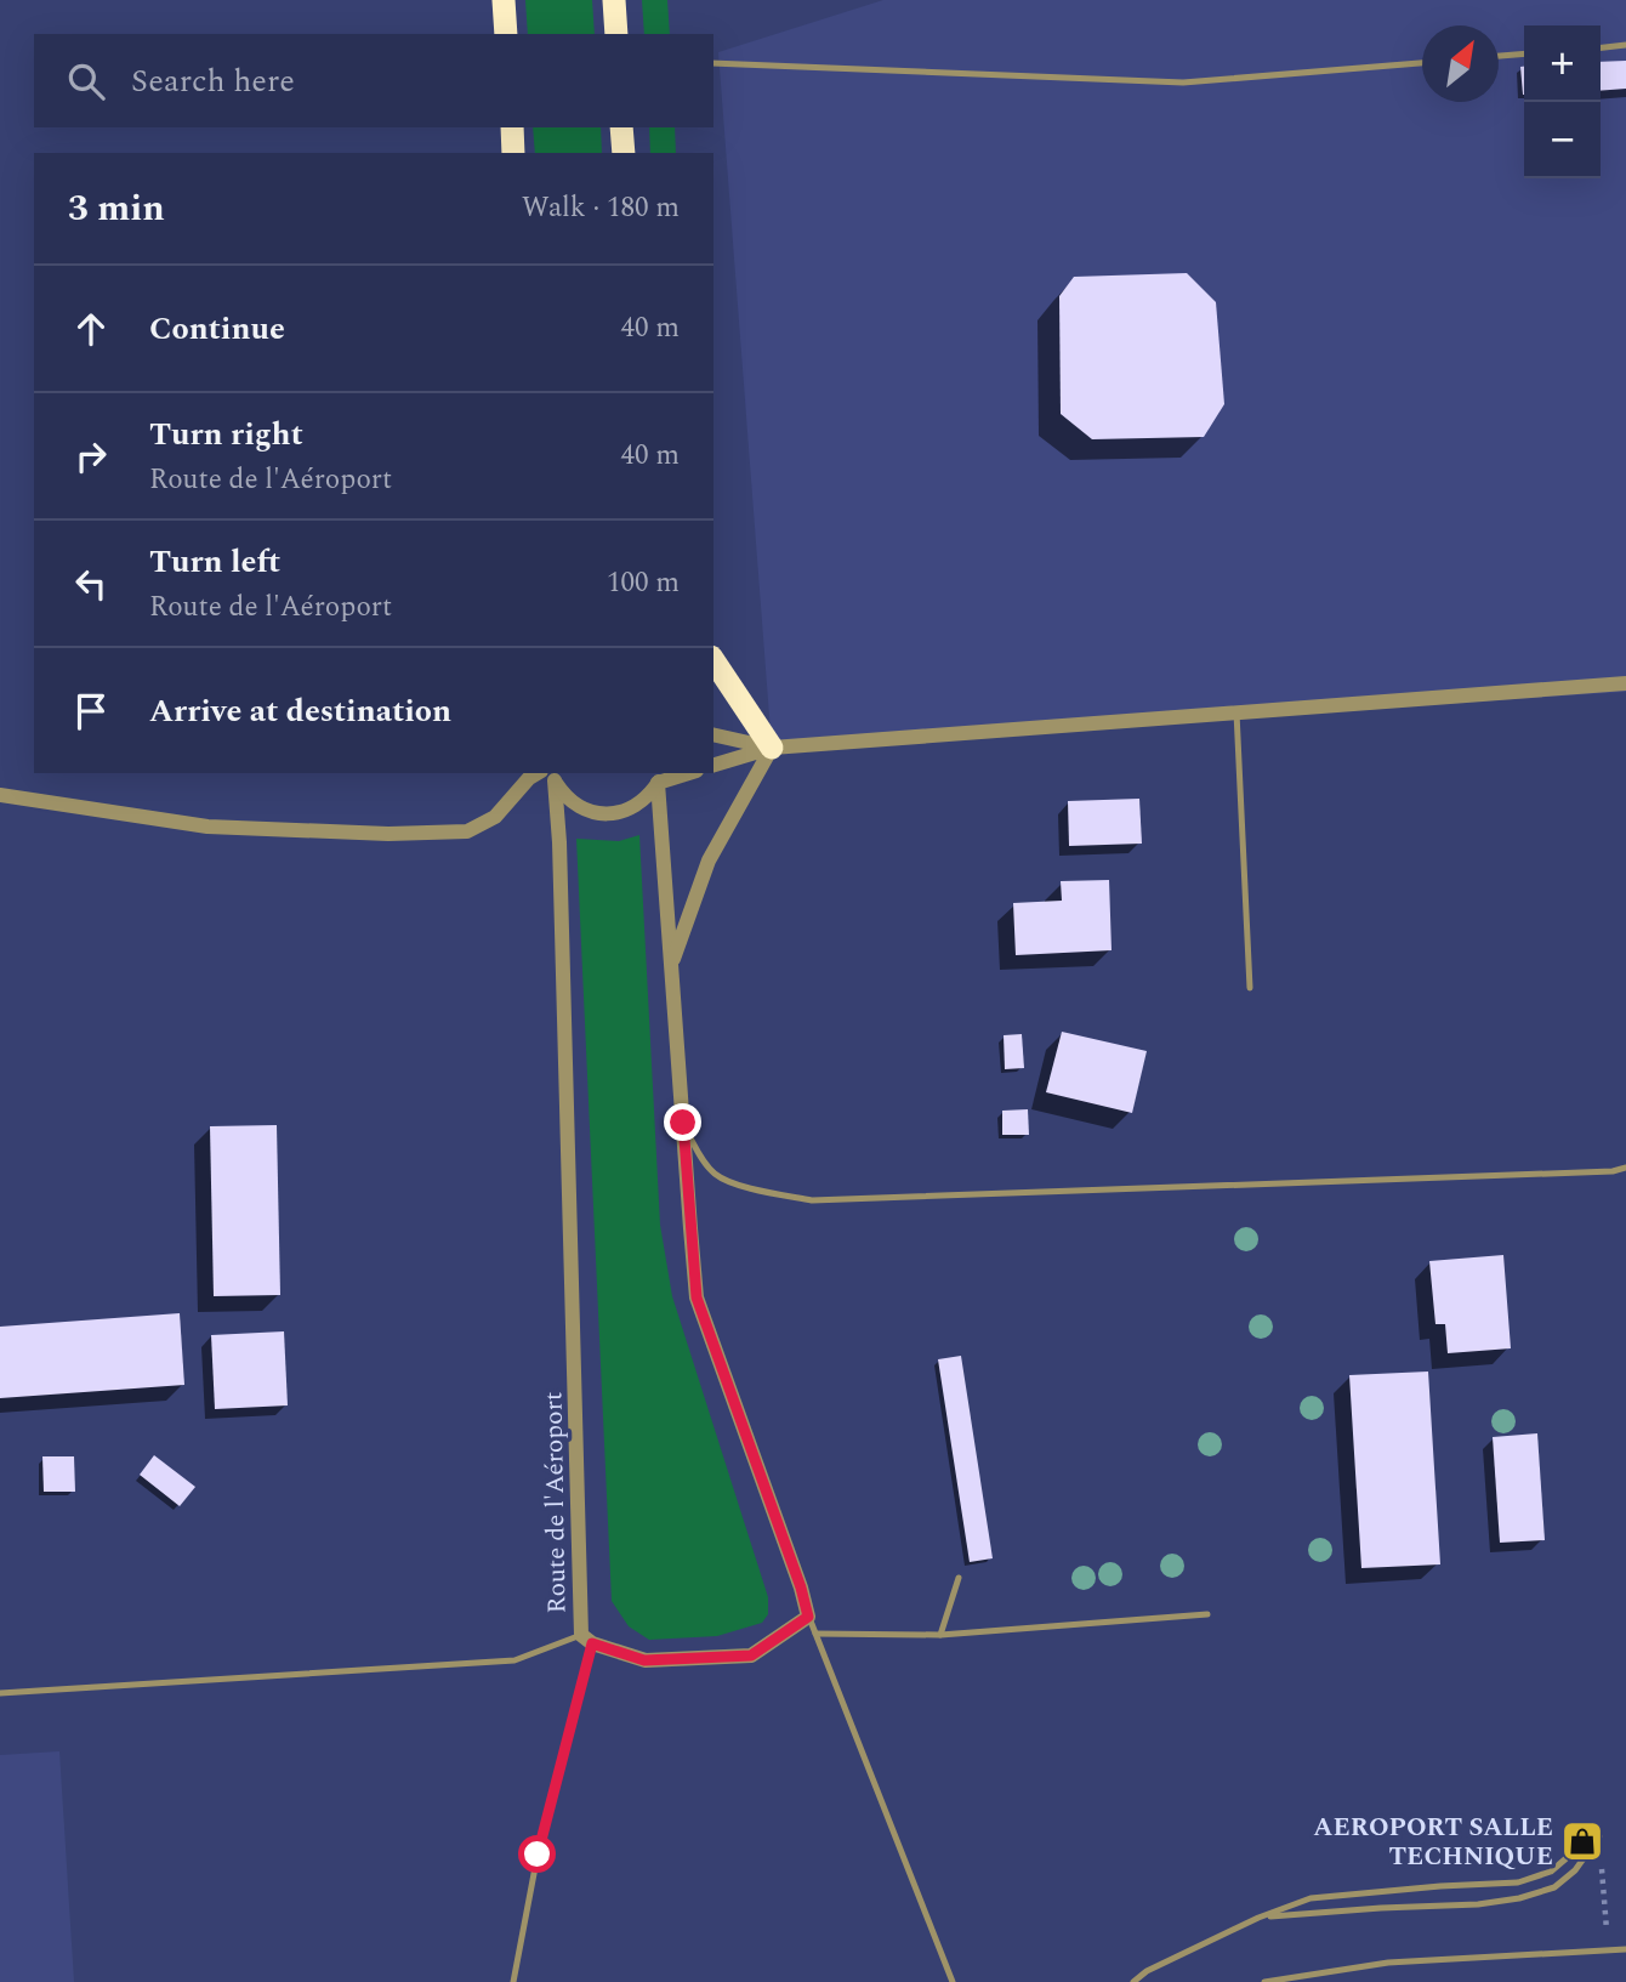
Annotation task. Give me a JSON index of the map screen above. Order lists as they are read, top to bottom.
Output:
{
  "streets": {
    "street": ["Route de l'Aéroport"]
  },
  "places": {
    "shop": ["AEROPORT SALLE TECHNIQUE"]
  },
  "north": "top right",
  "page": {
    "map_buttons": ["+", "−"],
    "search": "Search here",
    "heading": ["3 min", "Walk · 180 m"],
    "list": [
      ["Continue", "40 m"],
      ["Turn right", "Route de l'Aéroport", "40 m"],
      ["Turn left", "Route de l'Aéroport", "100 m"],
      "Arrive at destination"
    ]
  }
}
